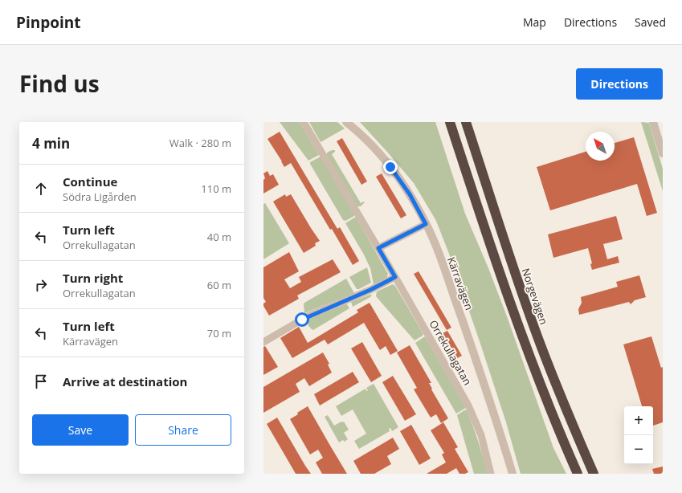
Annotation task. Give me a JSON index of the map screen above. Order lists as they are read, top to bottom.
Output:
{
  "streets": {
    "highway": ["Norgevägen"],
    "street": ["Kärravägen", "Orrekullagatan"]
  },
  "north": "top left",
  "page": {
    "header": "Pinpoint",
    "nav": ["Map", "Directions", "Saved"],
    "title": "Find us",
    "buttons": [
      "Directions",
      ["Save", "Share"]
    ],
    "heading": ["4 min", "Walk · 280 m"],
    "list": [
      ["Continue", "Södra Ligården", "110 m"],
      ["Turn left", "Orrekullagatan", "40 m"],
      ["Turn right", "Orrekullagatan", "60 m"],
      ["Turn left", "Kärravägen", "70 m"],
      "Arrive at destination"
    ],
    "map_buttons": ["+", "−"]
  }
}
